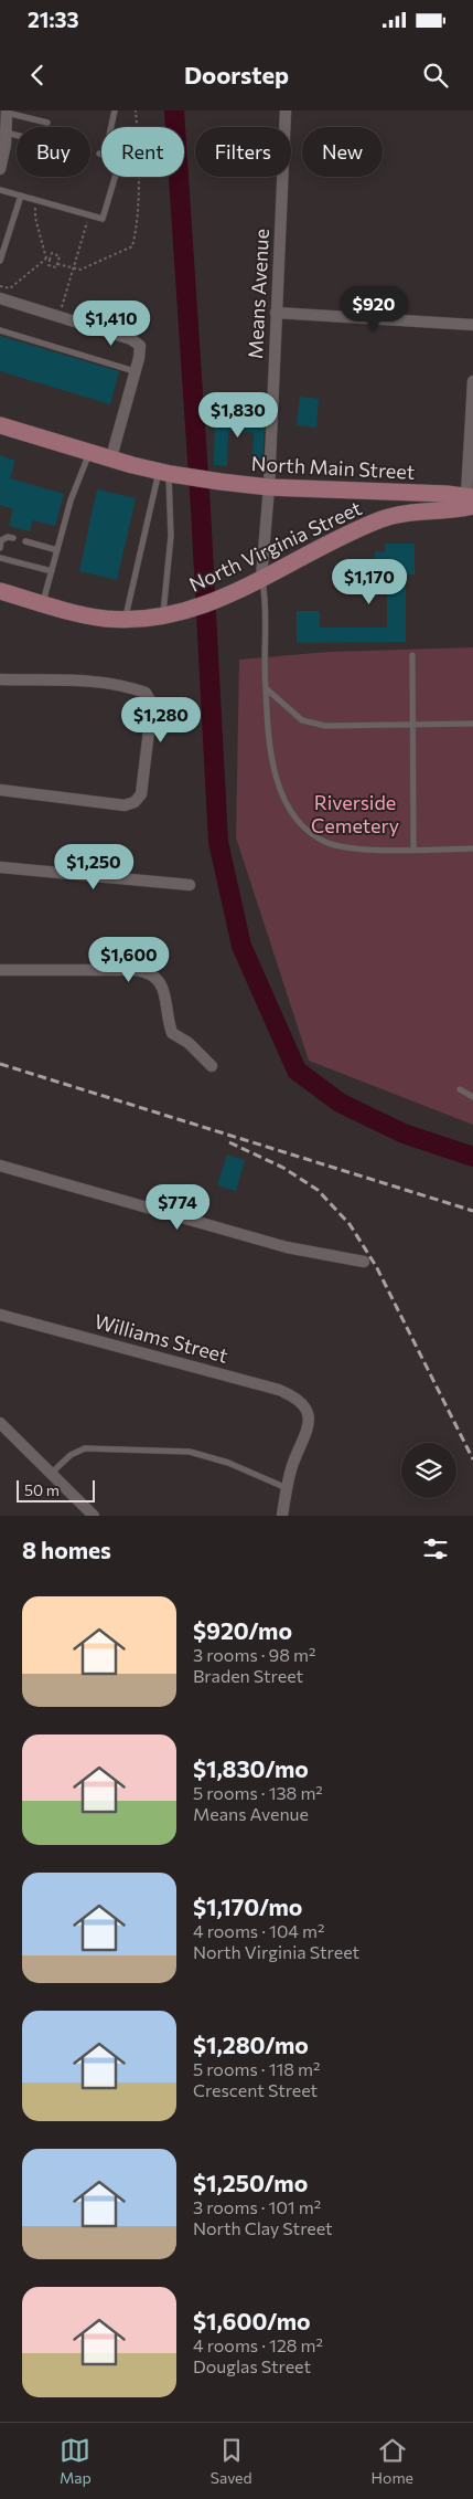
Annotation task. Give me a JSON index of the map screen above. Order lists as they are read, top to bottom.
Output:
{
  "streets": {
    "main road": ["North Main Street", "North Virginia Street"],
    "street": ["Means Avenue", "Williams Street"]
  },
  "crossings": [
    ["Means Avenue", "North Main Street"],
    ["Means Avenue", "North Virginia Street"],
    ["North Main Street", "North Virginia Street"]
  ],
  "parks": ["Riverside Cemetery"],
  "scale_bar": "50 m",
  "page": {
    "status": "21:33",
    "header": "Doorstep",
    "chip": [
      "Buy",
      "Rent",
      "Filters",
      "New"
    ],
    "price": [
      "$920",
      "$1,410",
      "$1,830",
      "$1,170",
      "$1,280",
      "$1,250",
      "$1,600",
      "$774"
    ],
    "scale": "50 m",
    "heading": "8 homes",
    "list": [
      {
        "name": "$920/mo",
        "note": "3 rooms · 98 m² · Braden Street"
      },
      {
        "name": "$1,830/mo",
        "note": "5 rooms · 138 m² · Means Avenue"
      },
      {
        "name": "$1,170/mo",
        "note": "4 rooms · 104 m² · North Virginia Street"
      },
      {
        "name": "$1,280/mo",
        "note": "5 rooms · 118 m² · Crescent Street"
      },
      {
        "name": "$1,250/mo",
        "note": "3 rooms · 101 m² · North Clay Street"
      },
      {
        "name": "$1,600/mo",
        "note": "4 rooms · 128 m² · Douglas Street"
      }
    ],
    "tabs": ["Map", "Saved", "Home"]
  }
}
